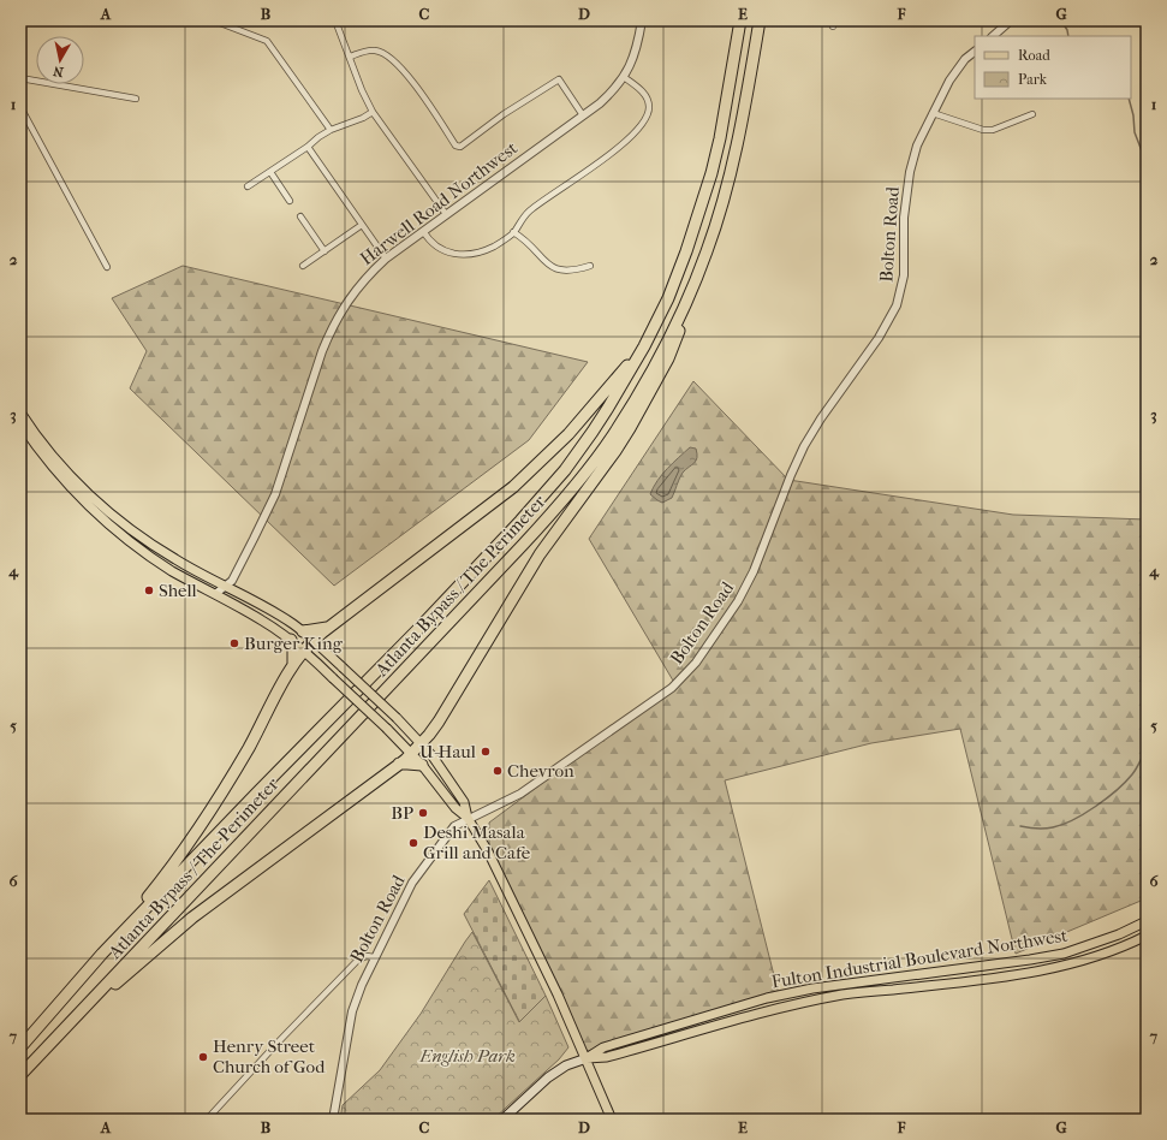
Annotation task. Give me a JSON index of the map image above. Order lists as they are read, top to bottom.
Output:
{
  "streets": {
    "highway": ["Atlanta Bypass / The Perimeter"],
    "main road": ["Fulton Industrial Boulevard Northwest"],
    "street": ["Harwell Road Northwest", "Bolton Road"]
  },
  "parks": ["English Park"],
  "places": [
    "Shell",
    "Burger King",
    "U-Haul",
    "Chevron",
    "BP",
    "Deshi Masala Grill and Cafe",
    "Henry Street Church of God"
  ],
  "legend": ["Road", "Park"],
  "north": "bottom",
  "grid": {
    "columns": [
      "A",
      "B",
      "C",
      "D",
      "E",
      "F",
      "G"
    ],
    "rows": [
      "1",
      "2",
      "3",
      "4",
      "5",
      "6",
      "7"
    ]
  }
}
